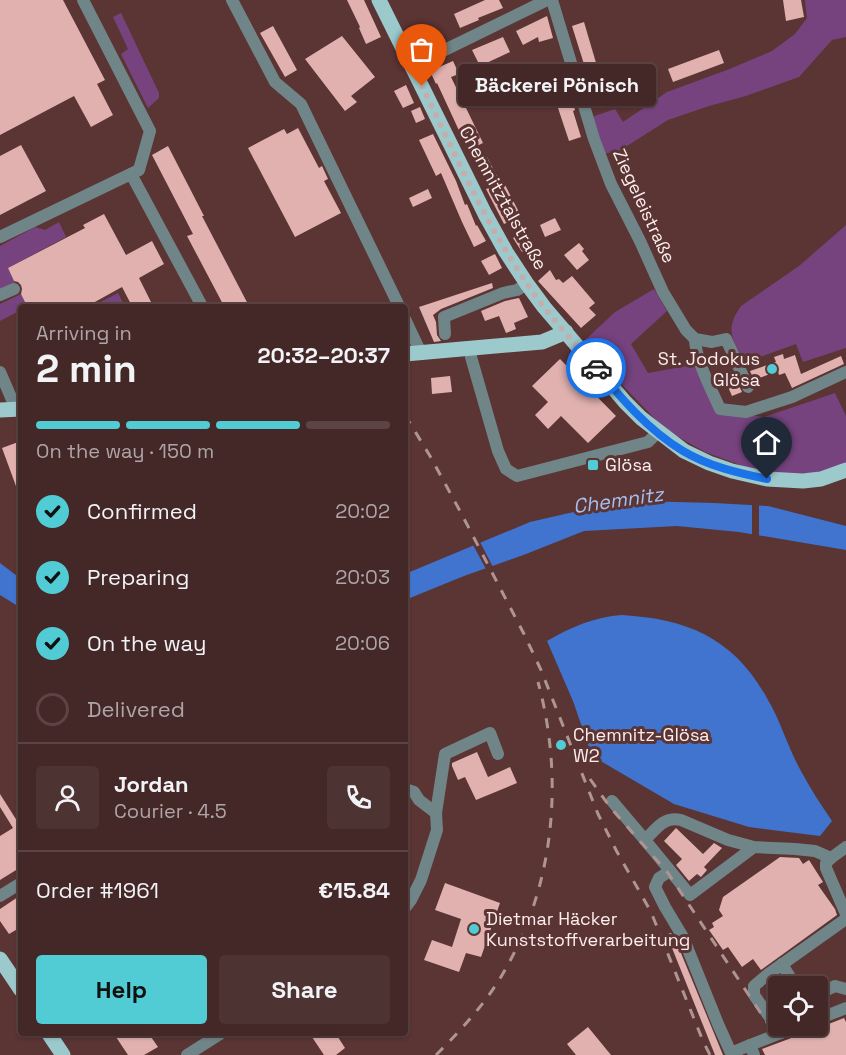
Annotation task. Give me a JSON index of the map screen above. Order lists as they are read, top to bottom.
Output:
{
  "streets": {
    "main road": ["Chemnitztalstraße"],
    "street": ["Ziegeleistraße"]
  },
  "water": ["Chemnitz"],
  "places": {
    "other": [
      "Bäckerei Pönisch",
      "St. Jodokus Glösa",
      "Chemnitz-Glösa W2",
      "Dietmar Häcker Kunststoffverarbeitung"
    ],
    "transit": ["Glösa"]
  },
  "page": {
    "bubble": "Bäckerei Pönisch",
    "heading": ["2 min", "Arriving in", "20:32–20:37"],
    "panel": [
      "Jordan",
      "Courier · 4.5",
      "Order #1961",
      "€15.84"
    ],
    "bar": "On the way · 150 m",
    "list": [
      ["Confirmed", "20:02"],
      ["Preparing", "20:03"],
      ["On the way", "20:06"],
      "Delivered"
    ],
    "buttons": ["Help", "Share"]
  }
}
